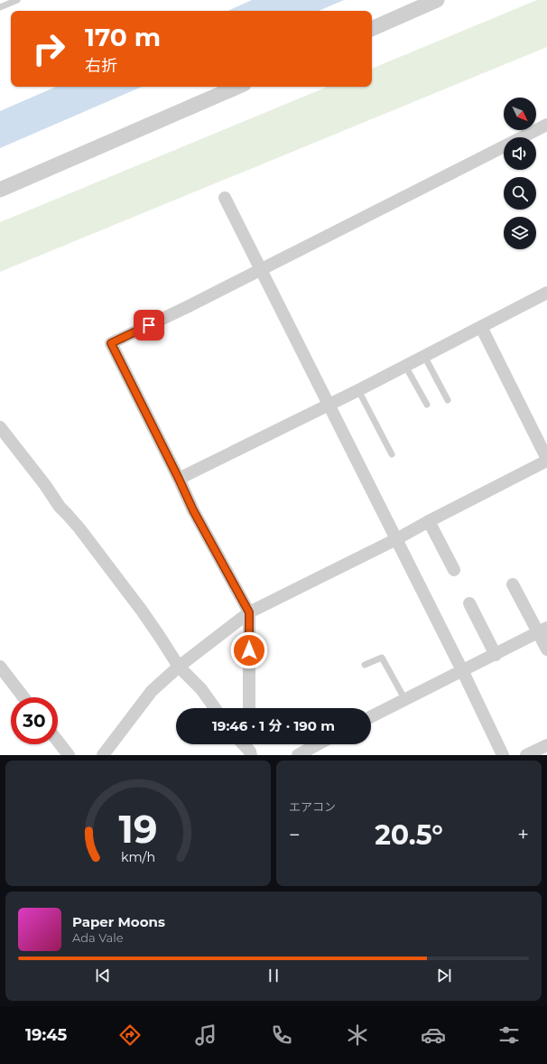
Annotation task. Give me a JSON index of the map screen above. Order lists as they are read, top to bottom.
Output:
{
  "north": "bottom right",
  "page": {
    "turn": ["170 m", "右折"],
    "limit": "30",
    "trip": "19:46 · 1 分 · 190 m",
    "tile": "エアコン",
    "heat": ["−", "20.5°", "+"],
    "song": ["Paper Moons", "Ada Vale"],
    "tabs": "19:45",
    "gauge": ["19", "km/h"]
  }
}
